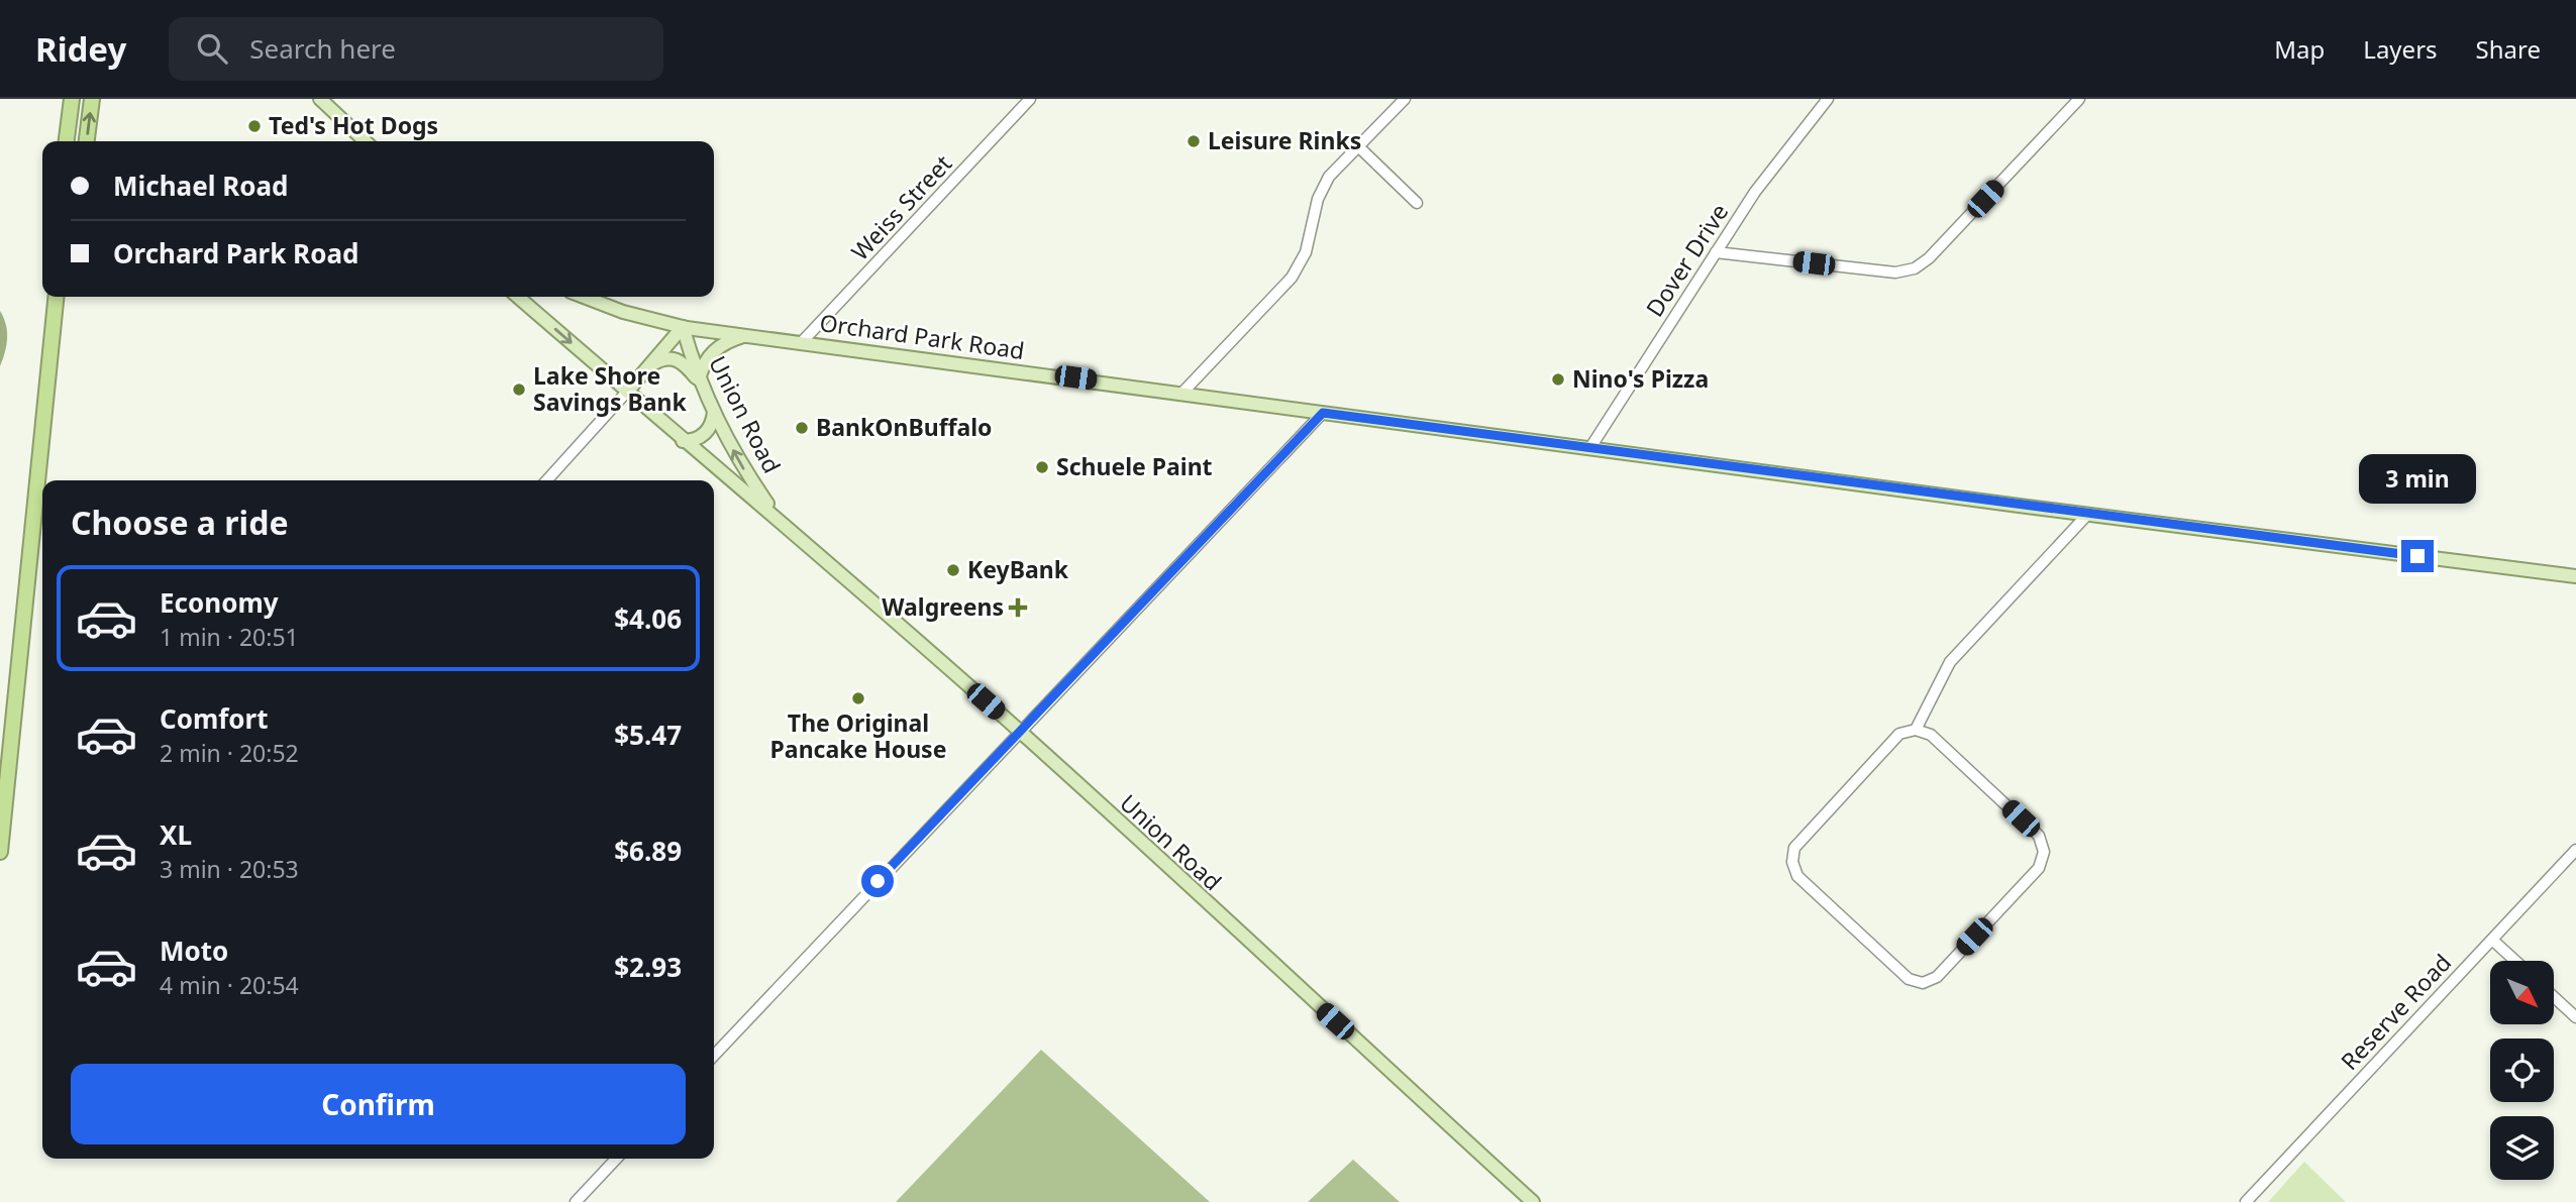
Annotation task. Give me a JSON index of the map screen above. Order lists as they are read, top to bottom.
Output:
{
  "streets": {
    "main road": ["Orchard Park Road", "Union Road"],
    "street": ["Weiss Street", "Dover Drive", "Reserve Road"]
  },
  "crossings": [
    ["Weiss Street", "Orchard Park Road"],
    ["Dover Drive", "Orchard Park Road"],
    ["Orchard Park Road", "Union Road"]
  ],
  "places": {
    "other": [
      "Ted's Hot Dogs",
      "Leisure Rinks",
      "Nino's Pizza",
      "Lake Shore Savings Bank",
      "BankOnBuffalo",
      "Schuele Paint",
      "KeyBank",
      "The Original Pancake House"
    ],
    "health": ["Walgreens"]
  },
  "north": "bottom right",
  "page": {
    "header": "Ridey",
    "search": "Search here",
    "nav": ["Map", "Layers", "Share"],
    "banner": ["Michael Road", "Orchard Park Road"],
    "bubble": "3 min",
    "heading": "Choose a ride",
    "list": [
      {
        "name": "Economy",
        "note": "1 min · 20:51",
        "value": "$4.06"
      },
      {
        "name": "Comfort",
        "note": "2 min · 20:52",
        "value": "$5.47"
      },
      {
        "name": "XL",
        "note": "3 min · 20:53",
        "value": "$6.89"
      },
      {
        "name": "Moto",
        "note": "4 min · 20:54",
        "value": "$2.93"
      }
    ],
    "buttons": "Confirm"
  }
}
